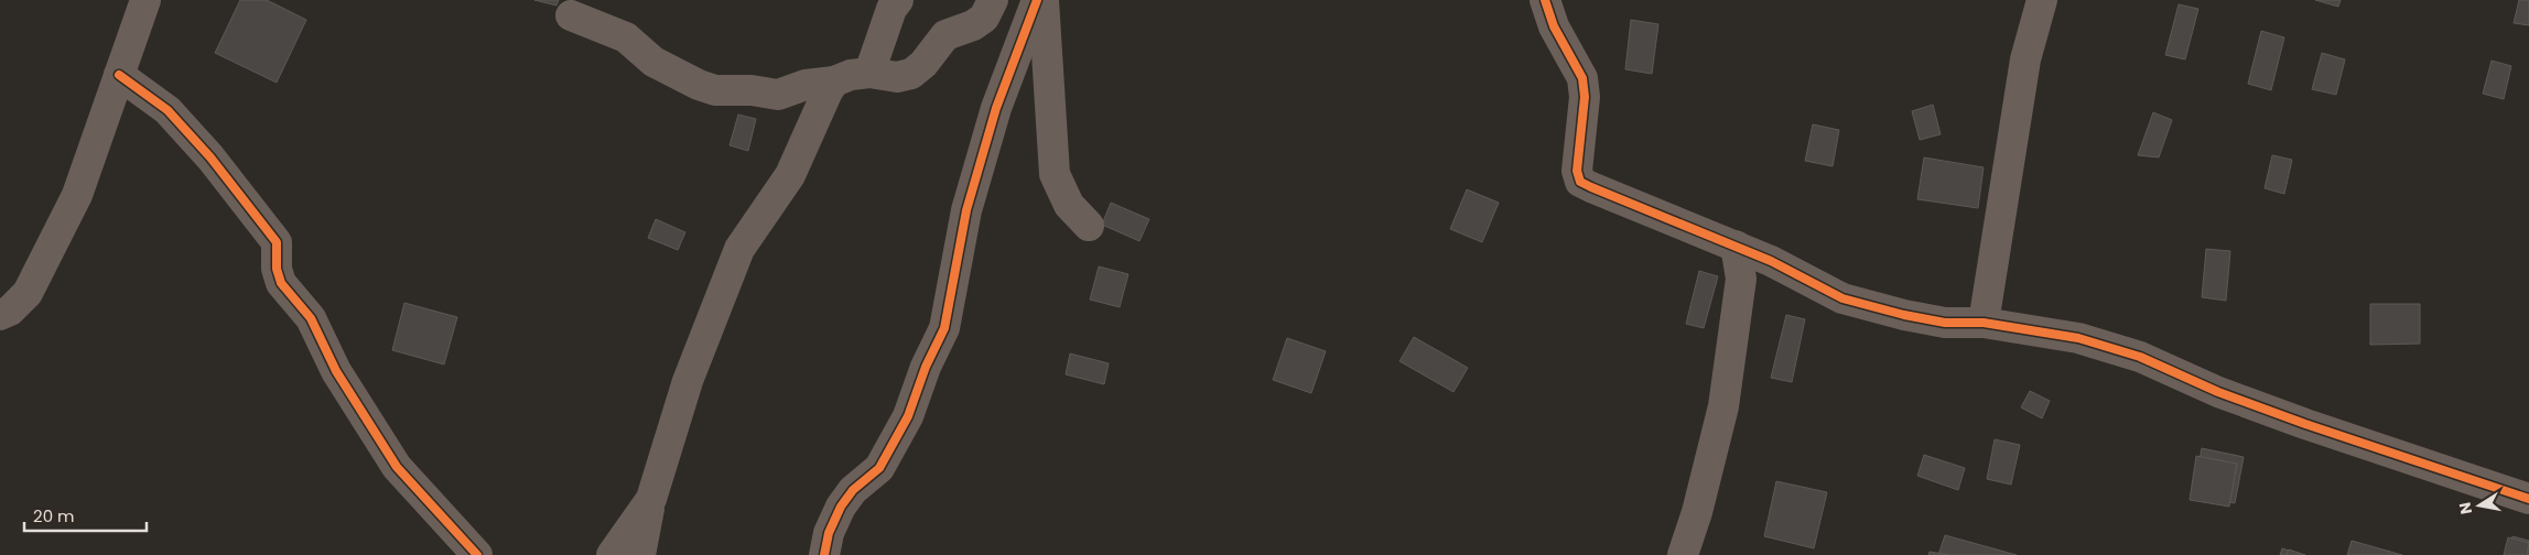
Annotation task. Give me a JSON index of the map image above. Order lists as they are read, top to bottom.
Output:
{
  "scale_bar": "20 m",
  "north": "left"
}
